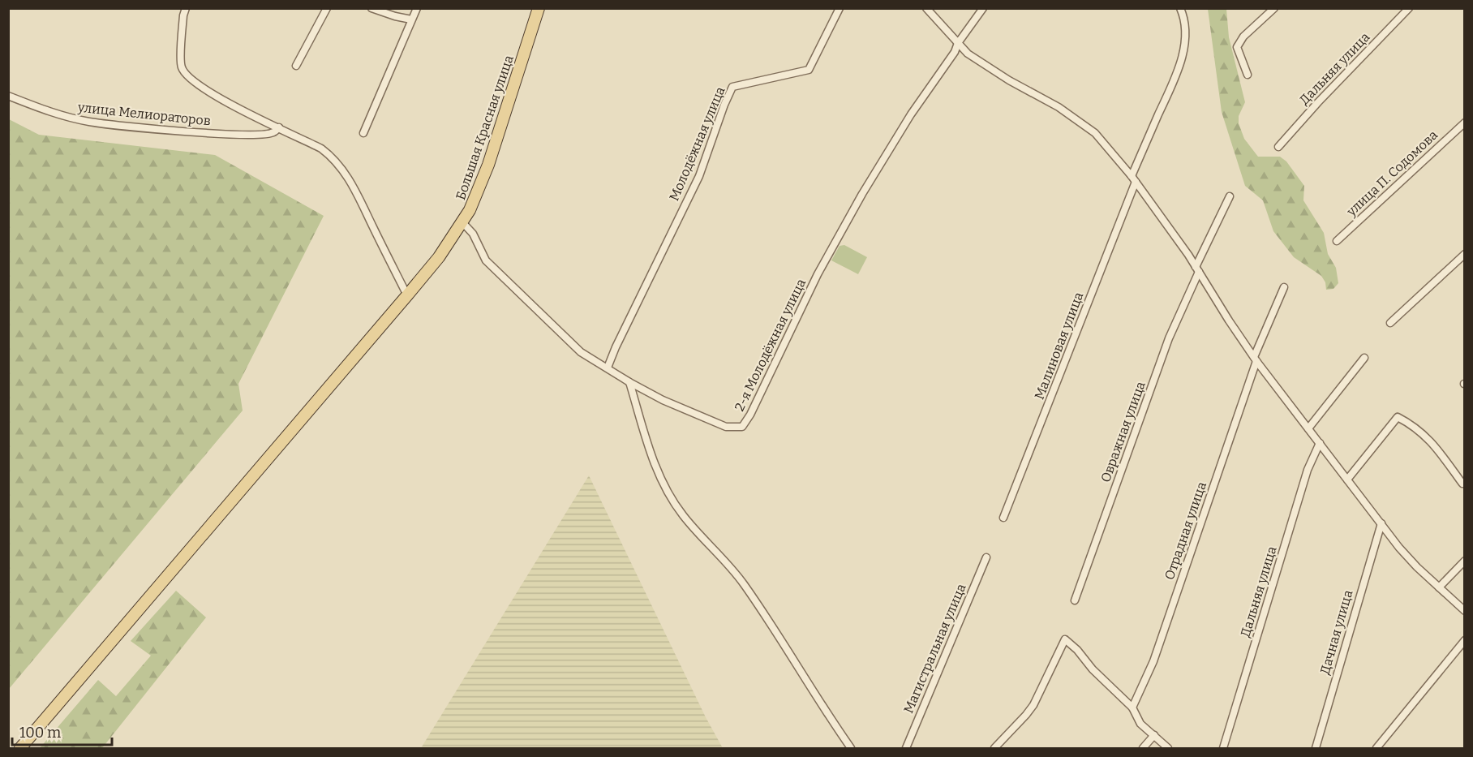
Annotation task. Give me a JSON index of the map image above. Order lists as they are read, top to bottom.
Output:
{
  "streets": {
    "main road": ["Большая Красная улица"],
    "street": [
      "Дальняя улица",
      "улица Мелиораторов",
      "Молодёжная улица",
      "улица П. Содомова",
      "2-я Молодёжная улица",
      "Малиновая улица",
      "Овражная улица",
      "Отрадная улица",
      "Дачная улица",
      "Магистральная улица"
    ]
  },
  "crossings": [
    ["Большая Красная улица", "2-я Молодёжная улица"],
    ["Молодёжная улица", "2-я Молодёжная улица"]
  ],
  "scale_bar": "100 m"
}
